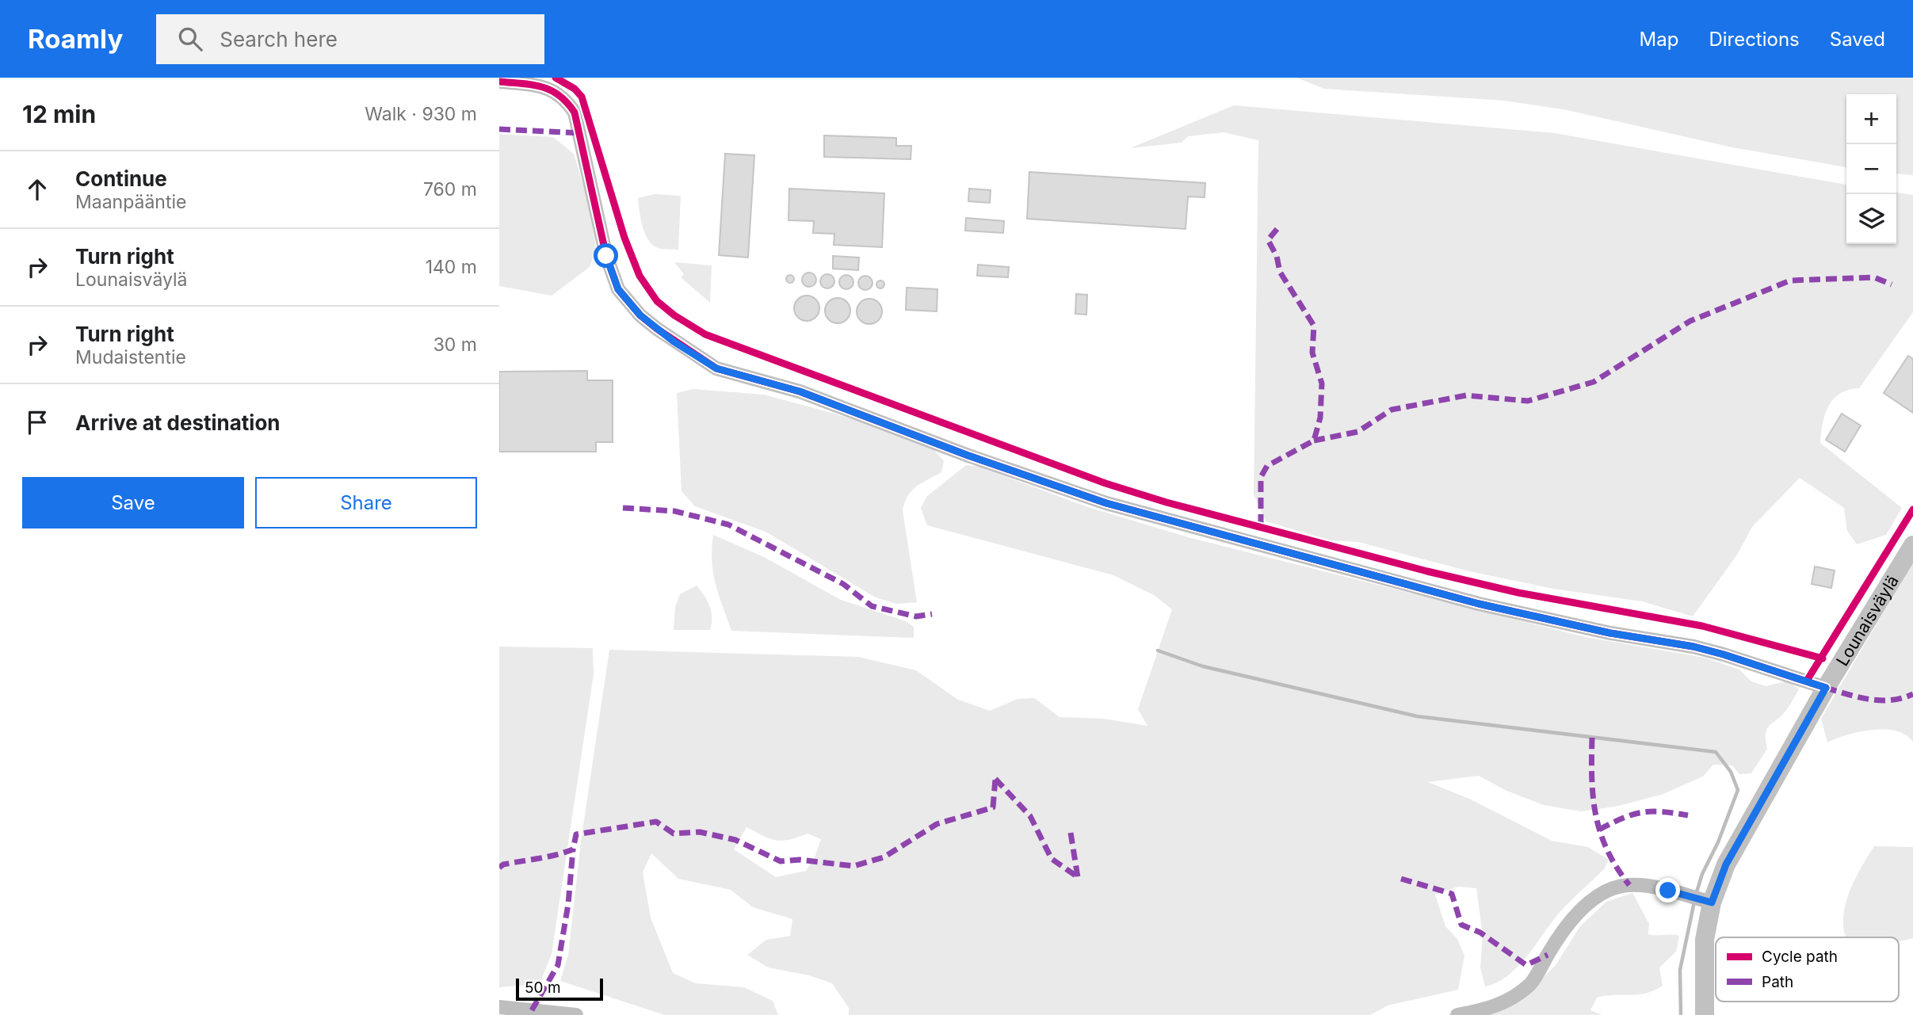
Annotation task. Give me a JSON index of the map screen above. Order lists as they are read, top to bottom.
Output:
{
  "streets": {
    "street": ["Lounaisväylä"]
  },
  "legend": ["Cycle path", "Path"],
  "scale_bar": "50 m",
  "page": {
    "header": "Roamly",
    "search": "Search here",
    "nav": ["Map", "Directions", "Saved"],
    "heading": ["12 min", "Walk · 930 m"],
    "map_buttons": ["+", "−"],
    "list": [
      ["Continue", "Maanpääntie", "760 m"],
      ["Turn right", "Lounaisväylä", "140 m"],
      ["Turn right", "Mudaistentie", "30 m"],
      "Arrive at destination"
    ],
    "buttons": ["Save", "Share"],
    "scale": "50 m"
  }
}
